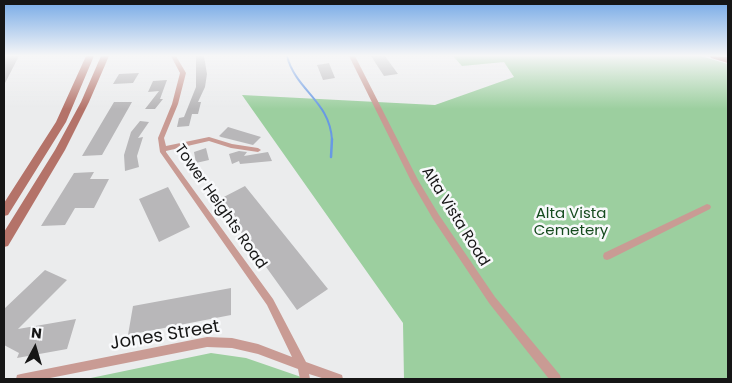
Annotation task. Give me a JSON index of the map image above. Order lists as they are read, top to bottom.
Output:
{
  "streets": {
    "street": ["Tower Heights Road", "Alta Vista Road", "Jones Street"]
  },
  "crossings": [
    ["Tower Heights Road", "Jones Street"]
  ],
  "parks": ["Alta Vista Cemetery"],
  "north": "top"
}
